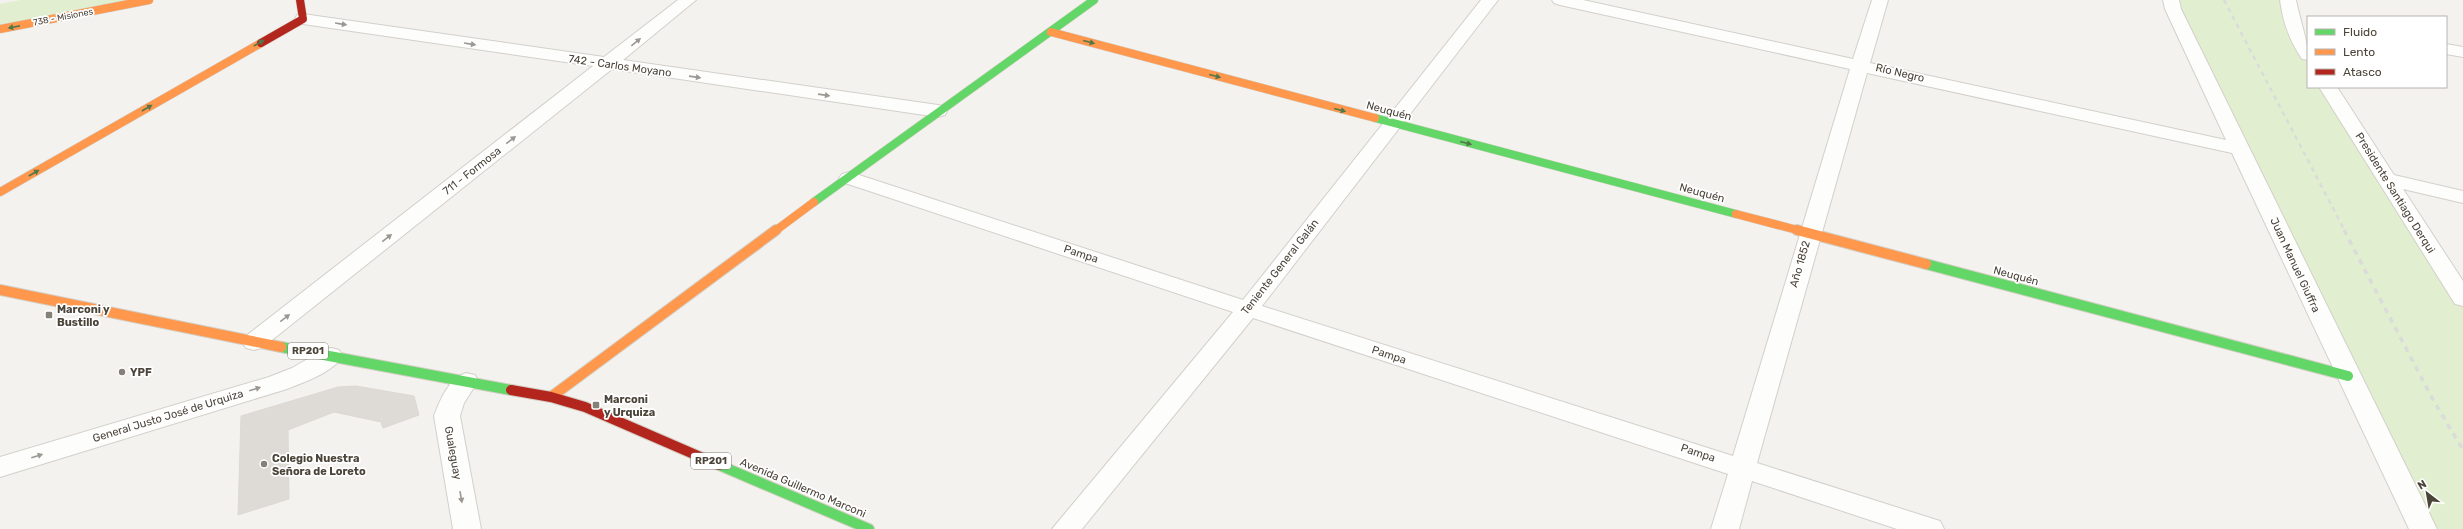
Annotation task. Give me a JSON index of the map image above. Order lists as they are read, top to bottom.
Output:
{
  "streets": {
    "street": [
      "738 - Misiones",
      "742 - Carlos Moyano",
      "Río Negro",
      "Neuquén",
      "711 - Formosa",
      "Presidente Santiago Derqui",
      "Pampa",
      "Año 1852",
      "Juan Manuel Giuffra",
      "Teniente General Galán",
      "RP201",
      "General Justo José de Urquiza",
      "Gualeguay",
      "Avenida Guillermo Marconi"
    ]
  },
  "crossings": [
    ["742 - Carlos Moyano", "711 - Formosa"],
    ["Río Negro", "Año 1852"],
    ["Río Negro", "Juan Manuel Giuffra"],
    ["Neuquén", "Año 1852"],
    ["Neuquén", "Juan Manuel Giuffra"],
    ["Neuquén", "Teniente General Galán"],
    ["711 - Formosa", "RP201"],
    ["Pampa", "Año 1852"],
    ["Pampa", "Teniente General Galán"],
    ["RP201", "General Justo José de Urquiza"],
    ["RP201", "Gualeguay"],
    ["RP201", "Avenida Guillermo Marconi"]
  ],
  "one_way": [
    "738 - Misiones",
    "742 - Carlos Moyano",
    "Neuquén",
    "711 - Formosa",
    "General Justo José de Urquiza",
    "Gualeguay"
  ],
  "places": {
    "transit": ["Marconi y Bustillo", "Marconi y Urquiza"],
    "other": ["YPF", "Colegio Nuestra Señora de Loreto"]
  },
  "legend": ["Fluido", "Lento", "Atasco"],
  "north": "top left"
}
